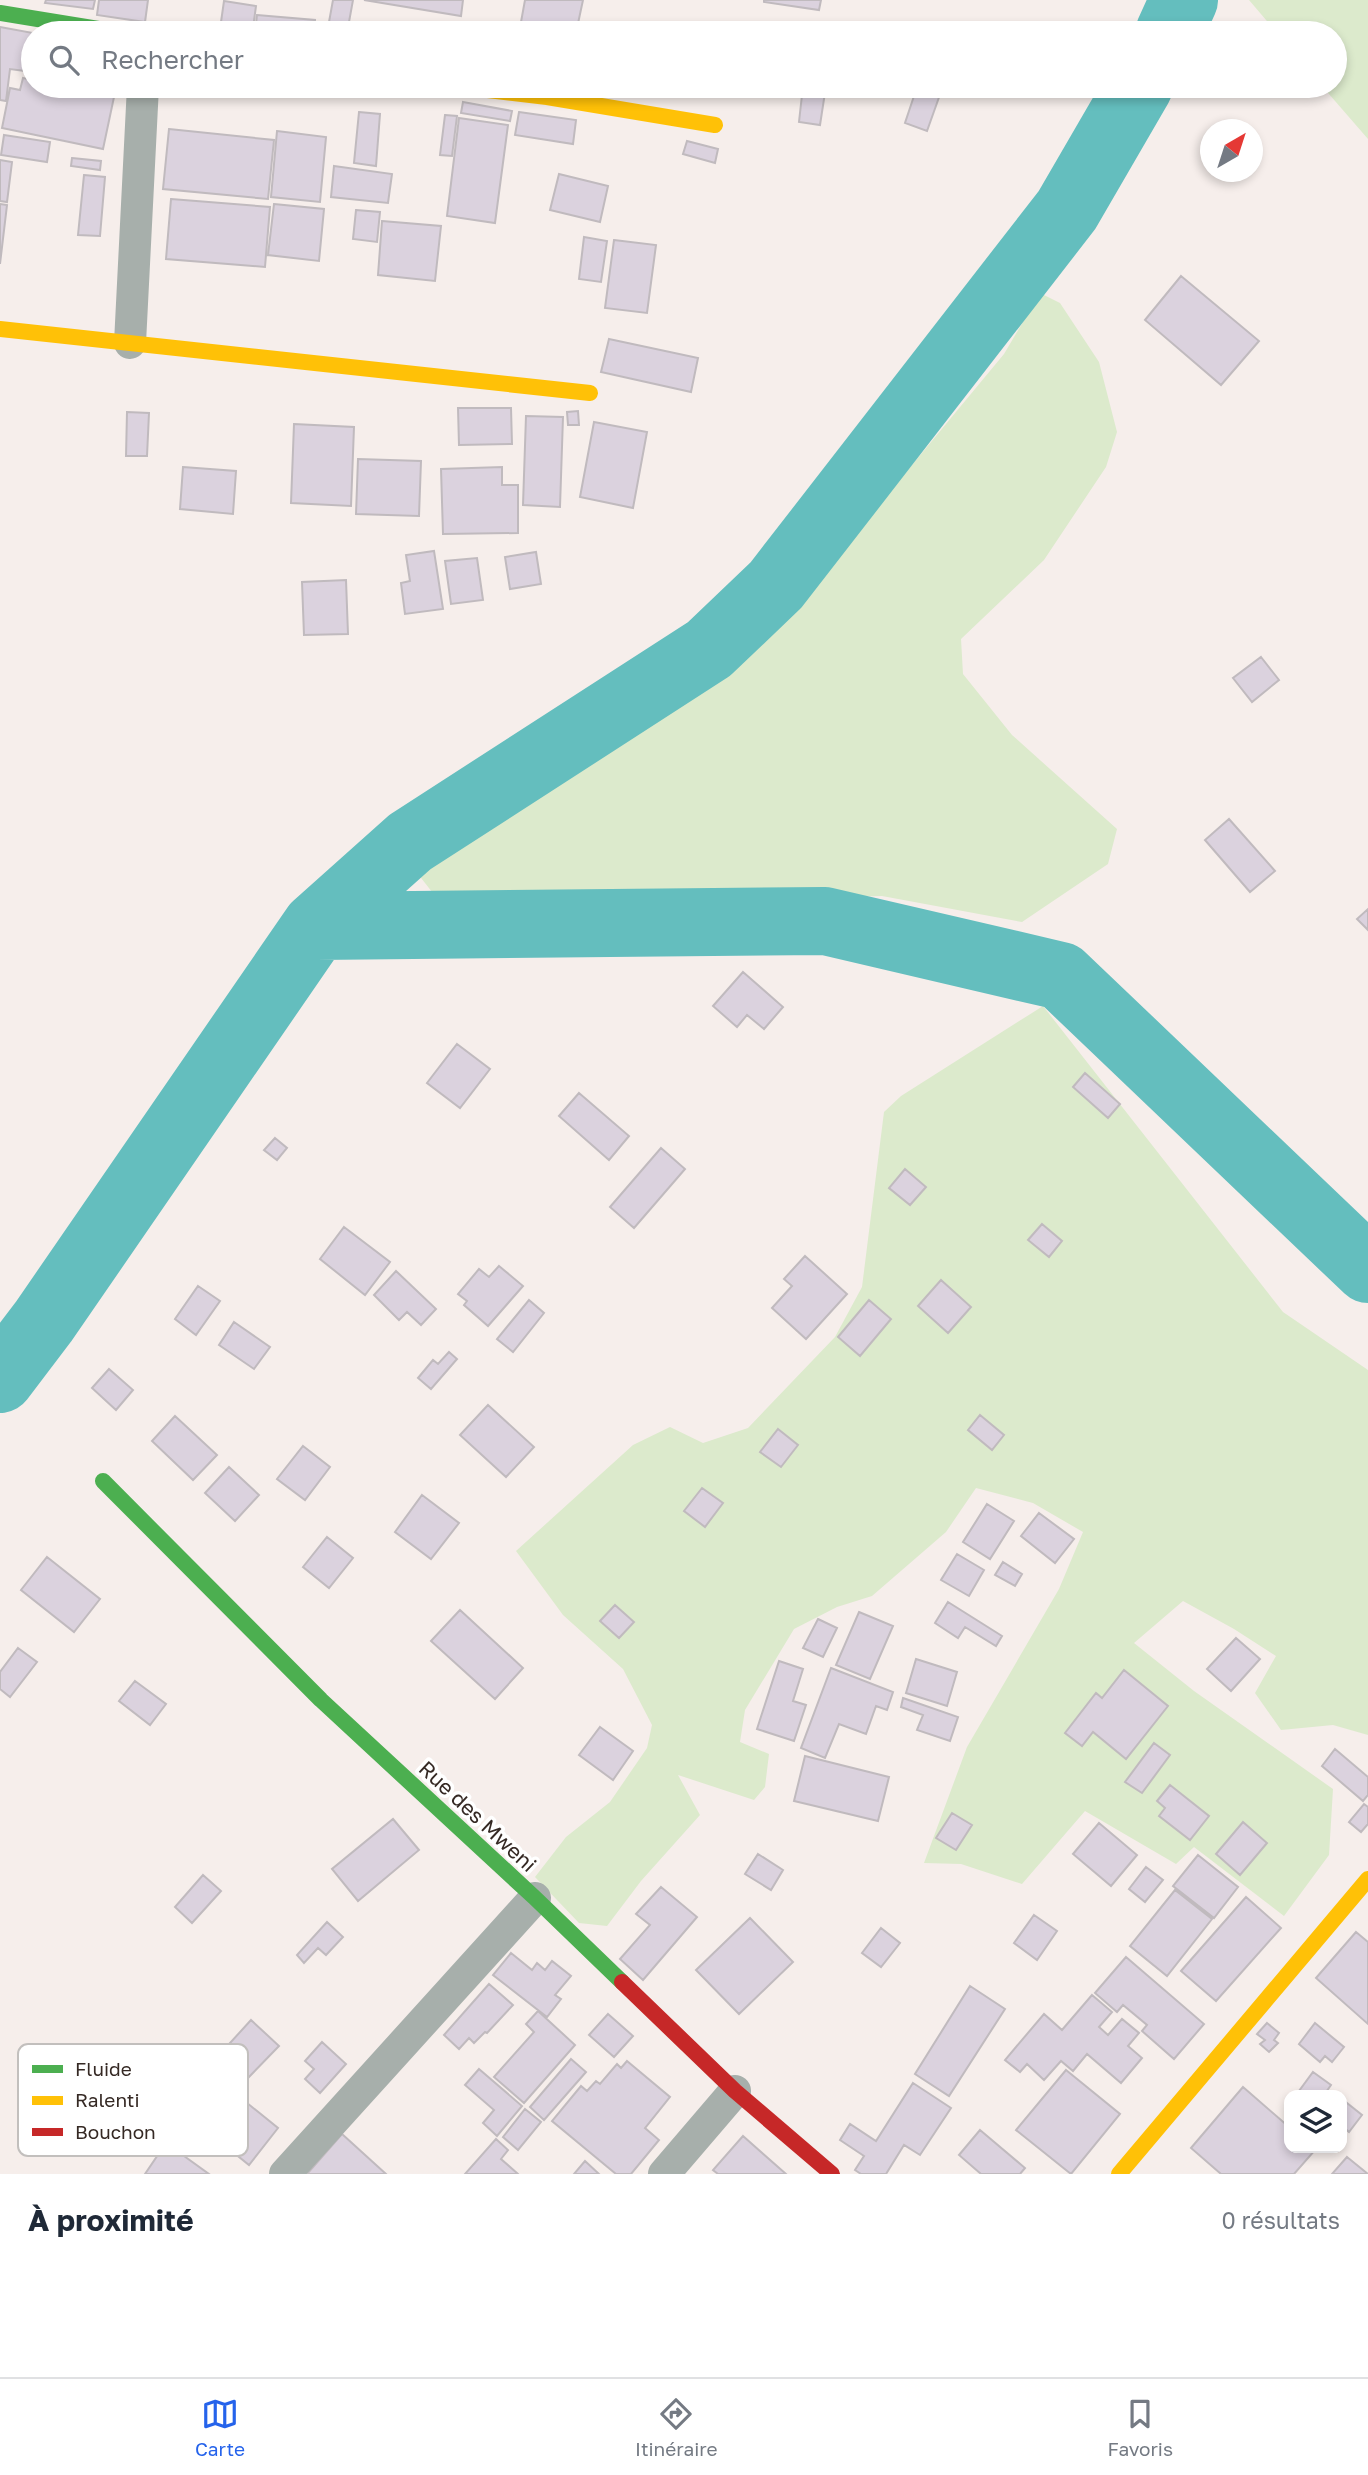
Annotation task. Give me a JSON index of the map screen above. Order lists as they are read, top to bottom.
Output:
{
  "streets": {
    "street": ["Rue des Mweni"]
  },
  "legend": ["Fluide", "Ralenti", "Bouchon"],
  "north": "top right",
  "page": {
    "search": "Rechercher",
    "heading": ["À proximité", "0 résultats"],
    "nav": ["Carte", "Itinéraire", "Favoris"]
  }
}
